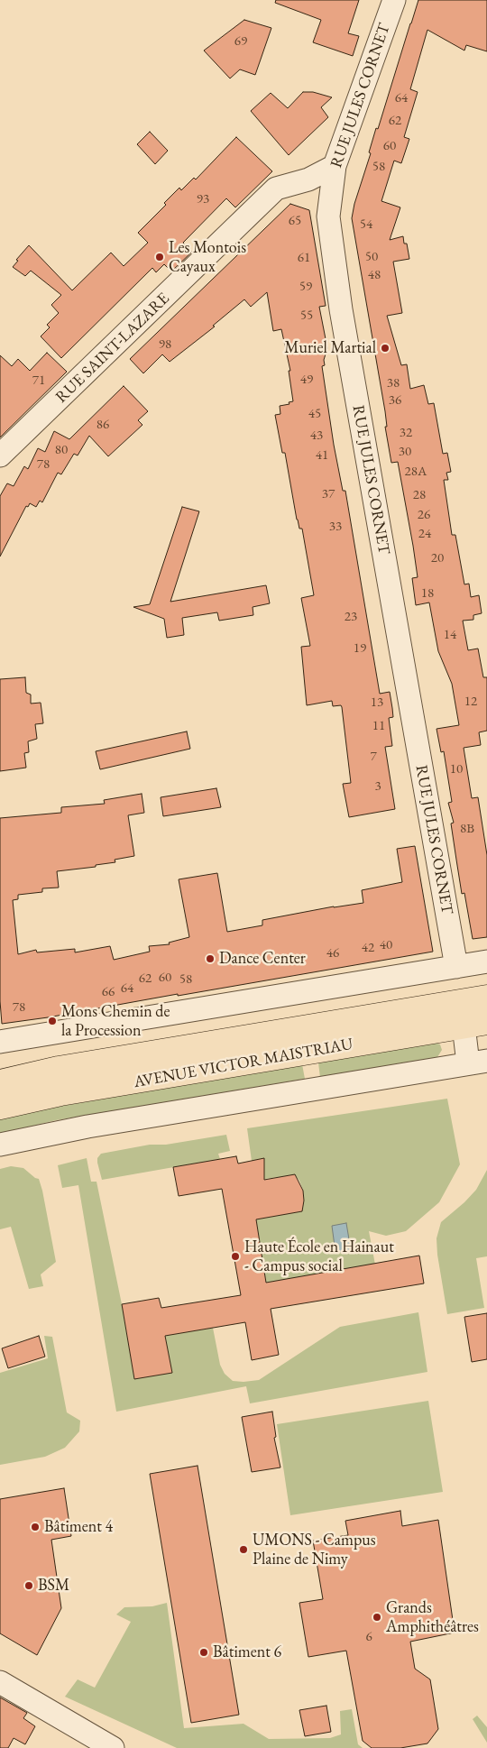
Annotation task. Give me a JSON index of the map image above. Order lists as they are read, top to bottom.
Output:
{
  "streets": {
    "main road": ["AVENUE VICTOR MAISTRIAU"],
    "street": ["RUE JULES CORNET", "RUE SAINT-LAZARE"]
  },
  "crossings": [
    ["RUE JULES CORNET", "RUE SAINT-LAZARE"]
  ],
  "places": [
    "Les Montois Cayaux",
    "Muriel Martial",
    "Dance Center",
    "Mons Chemin de la Procession",
    "Haute École en Hainaut - Campus social",
    "Bâtiment 4",
    "UMONS - Campus Plaine de Nimy",
    "BSM",
    "Grands Amphithéâtres",
    "Bâtiment 6"
  ],
  "house_numbers": [
    "69",
    "64",
    "62",
    "60",
    "58",
    "93",
    "65",
    "54",
    "50",
    "61",
    "48",
    "59",
    "55",
    "98",
    "49",
    "71",
    "38",
    "36",
    "45",
    "86",
    "32",
    "43",
    "80",
    "30",
    "41",
    "78",
    "28A",
    "37",
    "28",
    "26",
    "33",
    "24",
    "20",
    "18",
    "23",
    "14",
    "19",
    "12",
    "13",
    "11",
    "7",
    "10",
    "3",
    "8B",
    "40",
    "42",
    "46",
    "60",
    "62",
    "58",
    "64",
    "66",
    "78",
    "6"
  ]
}
